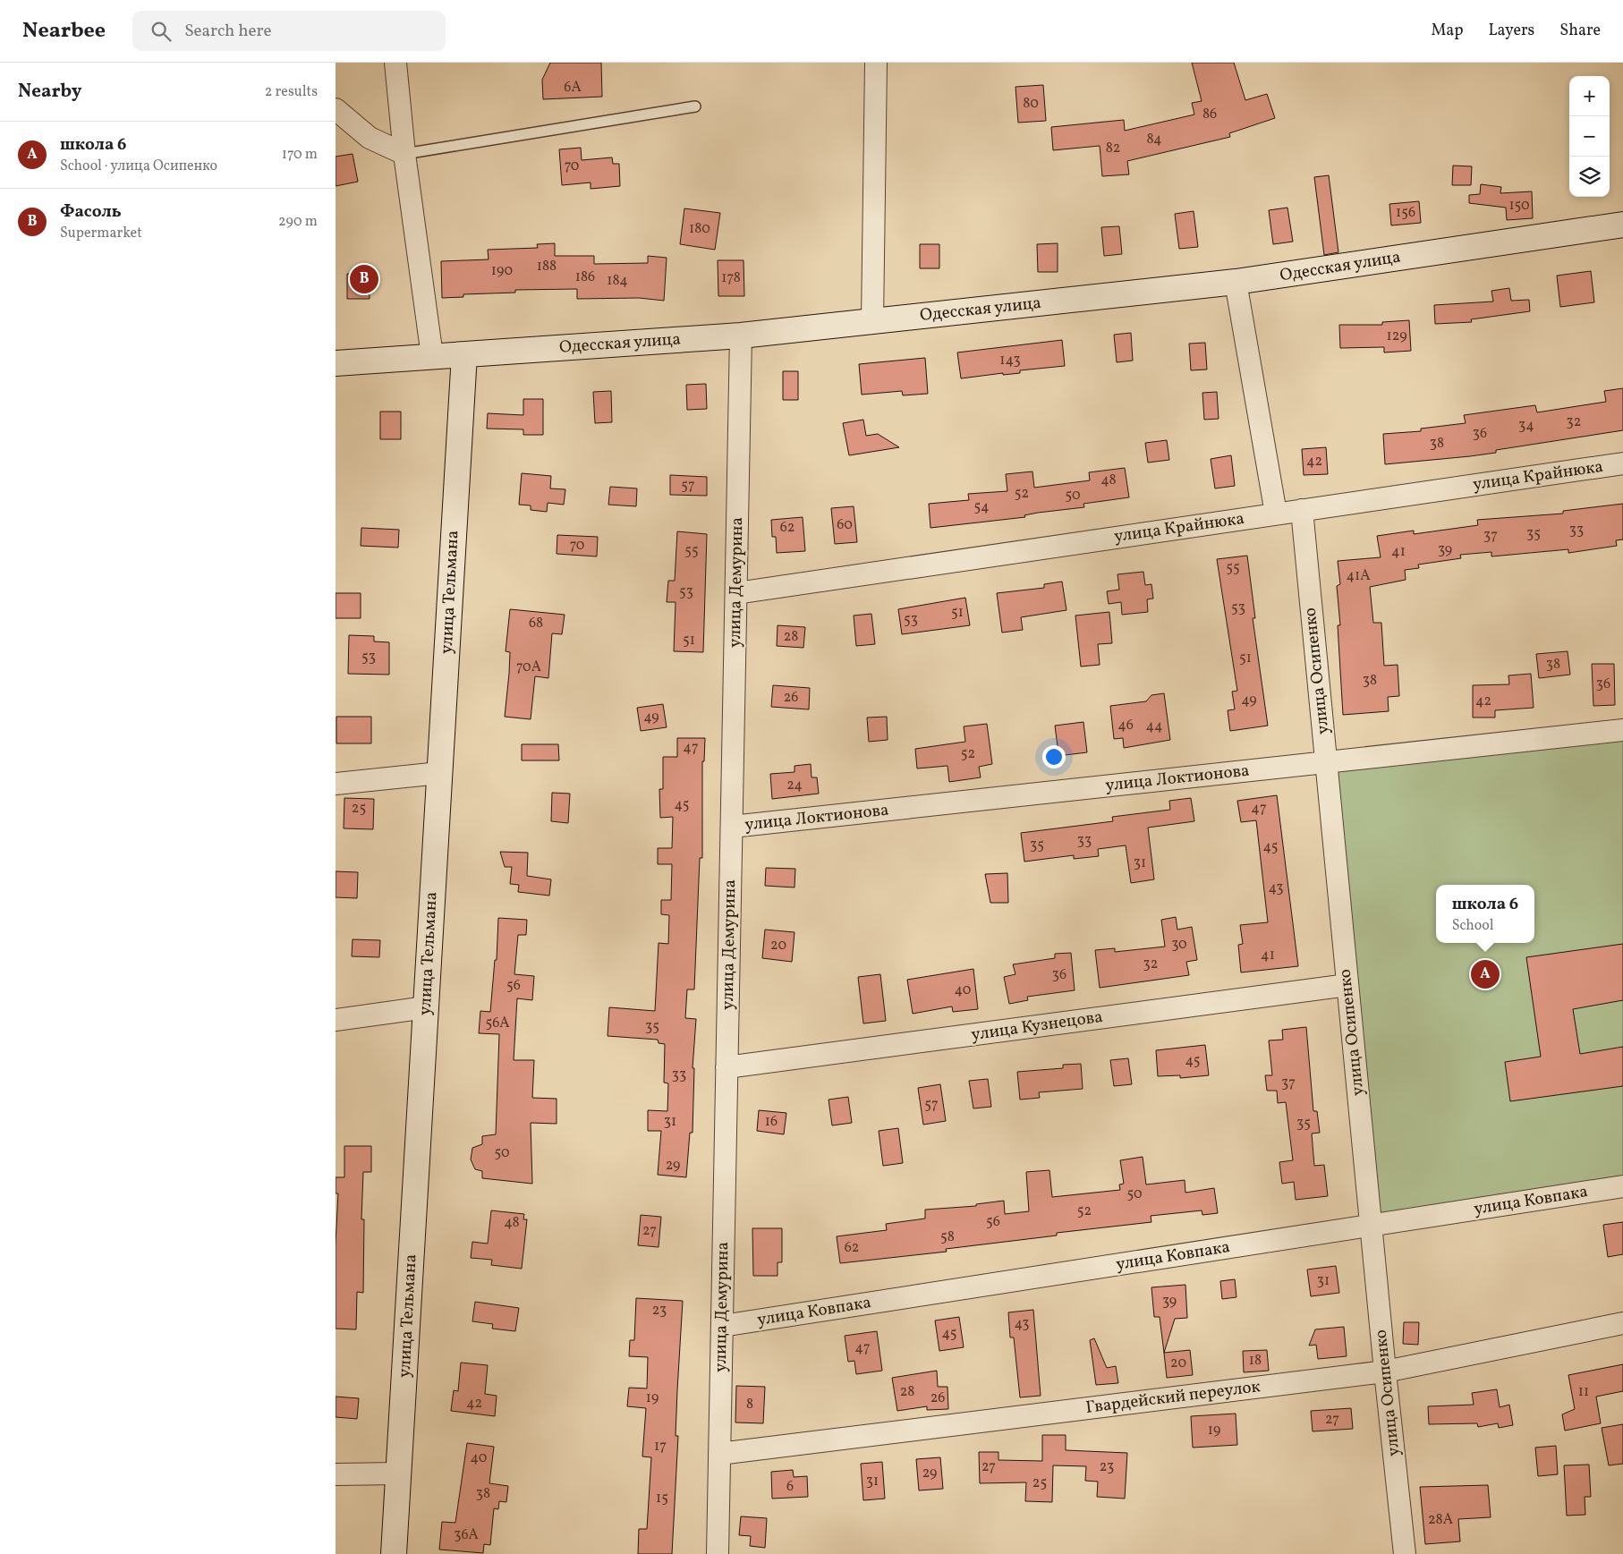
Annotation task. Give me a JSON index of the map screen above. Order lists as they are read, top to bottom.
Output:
{
  "streets": {
    "main road": ["Одесская улица", "улица Тельмана"],
    "street": [
      "улица Крайнюка",
      "улица Демурина",
      "улица Осипенко",
      "улица Локтионова",
      "улица Кузнецова",
      "улица Ковпака",
      "Гвардейский переулок"
    ]
  },
  "crossings": [
    ["Одесская улица", "улица Демурина"],
    ["Одесская улица", "улица Тельмана"],
    ["улица Крайнюка", "улица Демурина"],
    ["улица Крайнюка", "улица Осипенко"],
    ["улица Демурина", "улица Локтионова"],
    ["улица Демурина", "улица Кузнецова"],
    ["улица Демурина", "улица Ковпака"],
    ["улица Демурина", "Гвардейский переулок"],
    ["улица Осипенко", "улица Локтионова"],
    ["улица Осипенко", "улица Кузнецова"],
    ["улица Осипенко", "улица Ковпака"],
    ["улица Осипенко", "Гвардейский переулок"]
  ],
  "house_numbers": [
    "6А",
    "80",
    "86",
    "84",
    "82",
    "70",
    "150",
    "156",
    "180",
    "188",
    "190",
    "186",
    "178",
    "184",
    "129",
    "143",
    "32",
    "34",
    "36",
    "38",
    "42",
    "48",
    "57",
    "52",
    "50",
    "54",
    "60",
    "62",
    "33",
    "35",
    "37",
    "70",
    "39",
    "55",
    "41",
    "55",
    "41А",
    "53",
    "53",
    "51",
    "53",
    "68",
    "28",
    "51",
    "53",
    "51",
    "38",
    "70А",
    "38",
    "36",
    "26",
    "49",
    "42",
    "49",
    "46",
    "44",
    "47",
    "52",
    "24",
    "45",
    "25",
    "47",
    "33",
    "35",
    "45",
    "31",
    "43",
    "30",
    "20",
    "41",
    "32",
    "36",
    "56",
    "40",
    "56А",
    "35",
    "45",
    "33",
    "37",
    "57",
    "31",
    "16",
    "35",
    "50",
    "29",
    "50",
    "52",
    "56",
    "48",
    "27",
    "58",
    "62",
    "31",
    "39",
    "23",
    "43",
    "45",
    "47",
    "18",
    "20",
    "28",
    "11",
    "19",
    "26",
    "42",
    "8",
    "27",
    "19",
    "17",
    "40",
    "27",
    "23",
    "29",
    "31",
    "25",
    "6",
    "38",
    "15",
    "28А",
    "36А"
  ],
  "page": {
    "header": "Nearbee",
    "search": "Search here",
    "nav": ["Map", "Layers", "Share"],
    "heading": ["Nearby", "2 results"],
    "map_buttons": ["+", "−"],
    "list": [
      {
        "mark": "A",
        "name": "школа 6",
        "note": "School · улица Осипенко",
        "value": "170 m"
      },
      {
        "mark": "B",
        "name": "Фасоль",
        "note": "Supermarket",
        "value": "290 m"
      }
    ],
    "pins": ["B", "A"],
    "popup": ["школа 6", "School"]
  }
}
